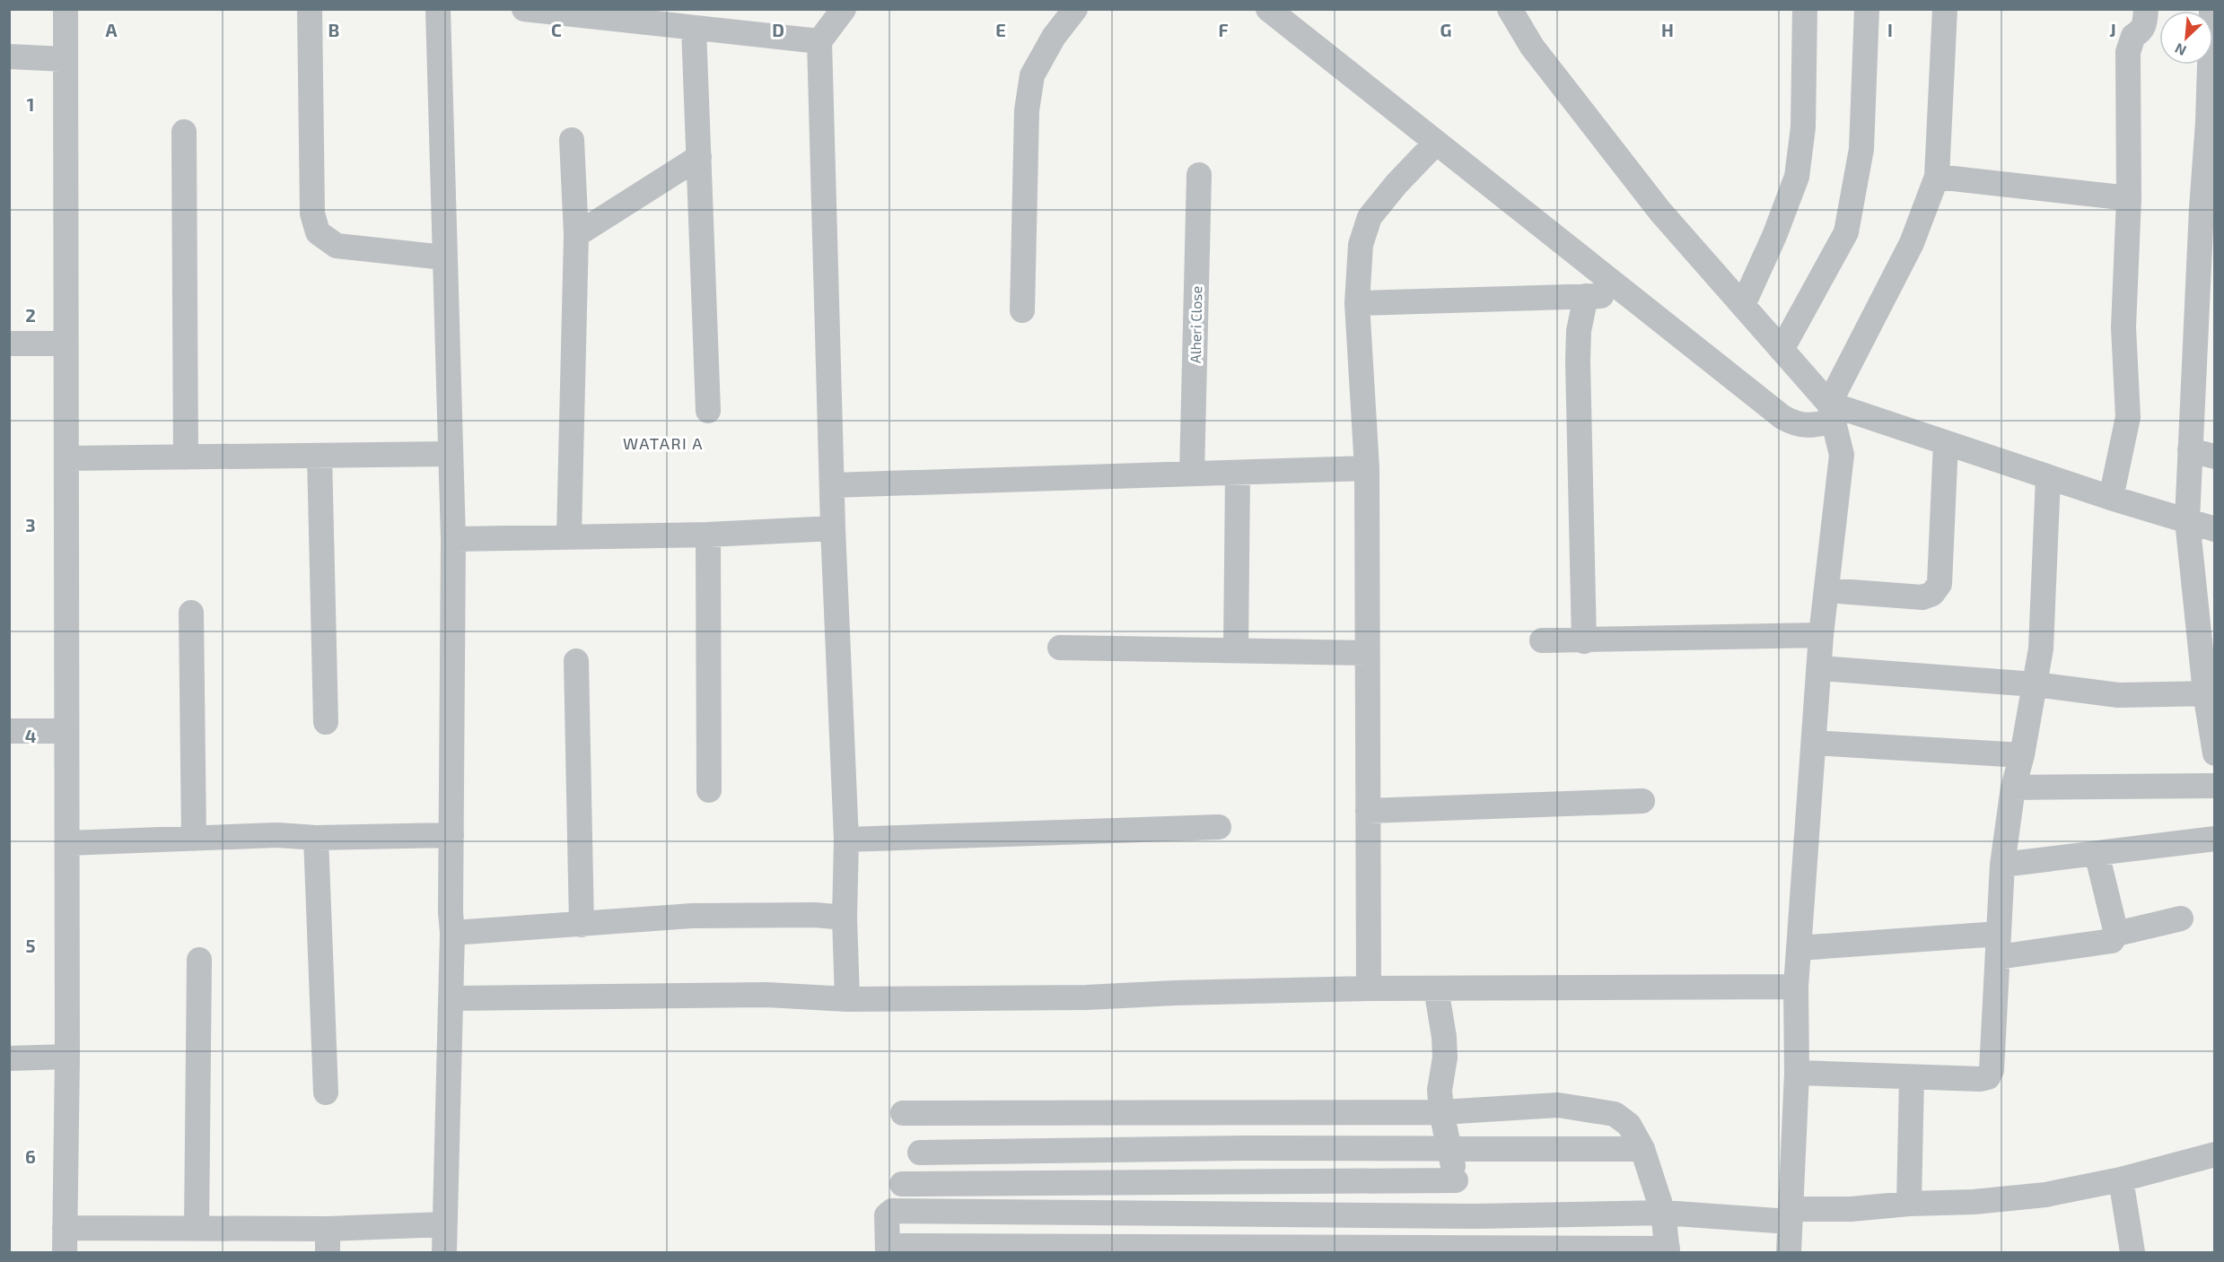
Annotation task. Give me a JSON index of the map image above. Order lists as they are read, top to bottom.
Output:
{
  "streets": {
    "street": ["Alheri Close"]
  },
  "districts": ["WATARI A"],
  "north": "bottom left",
  "grid": {
    "columns": [
      "A",
      "B",
      "C",
      "D",
      "E",
      "F",
      "G",
      "H",
      "I",
      "J"
    ],
    "rows": [
      "1",
      "2",
      "3",
      "4",
      "5",
      "6"
    ]
  }
}
